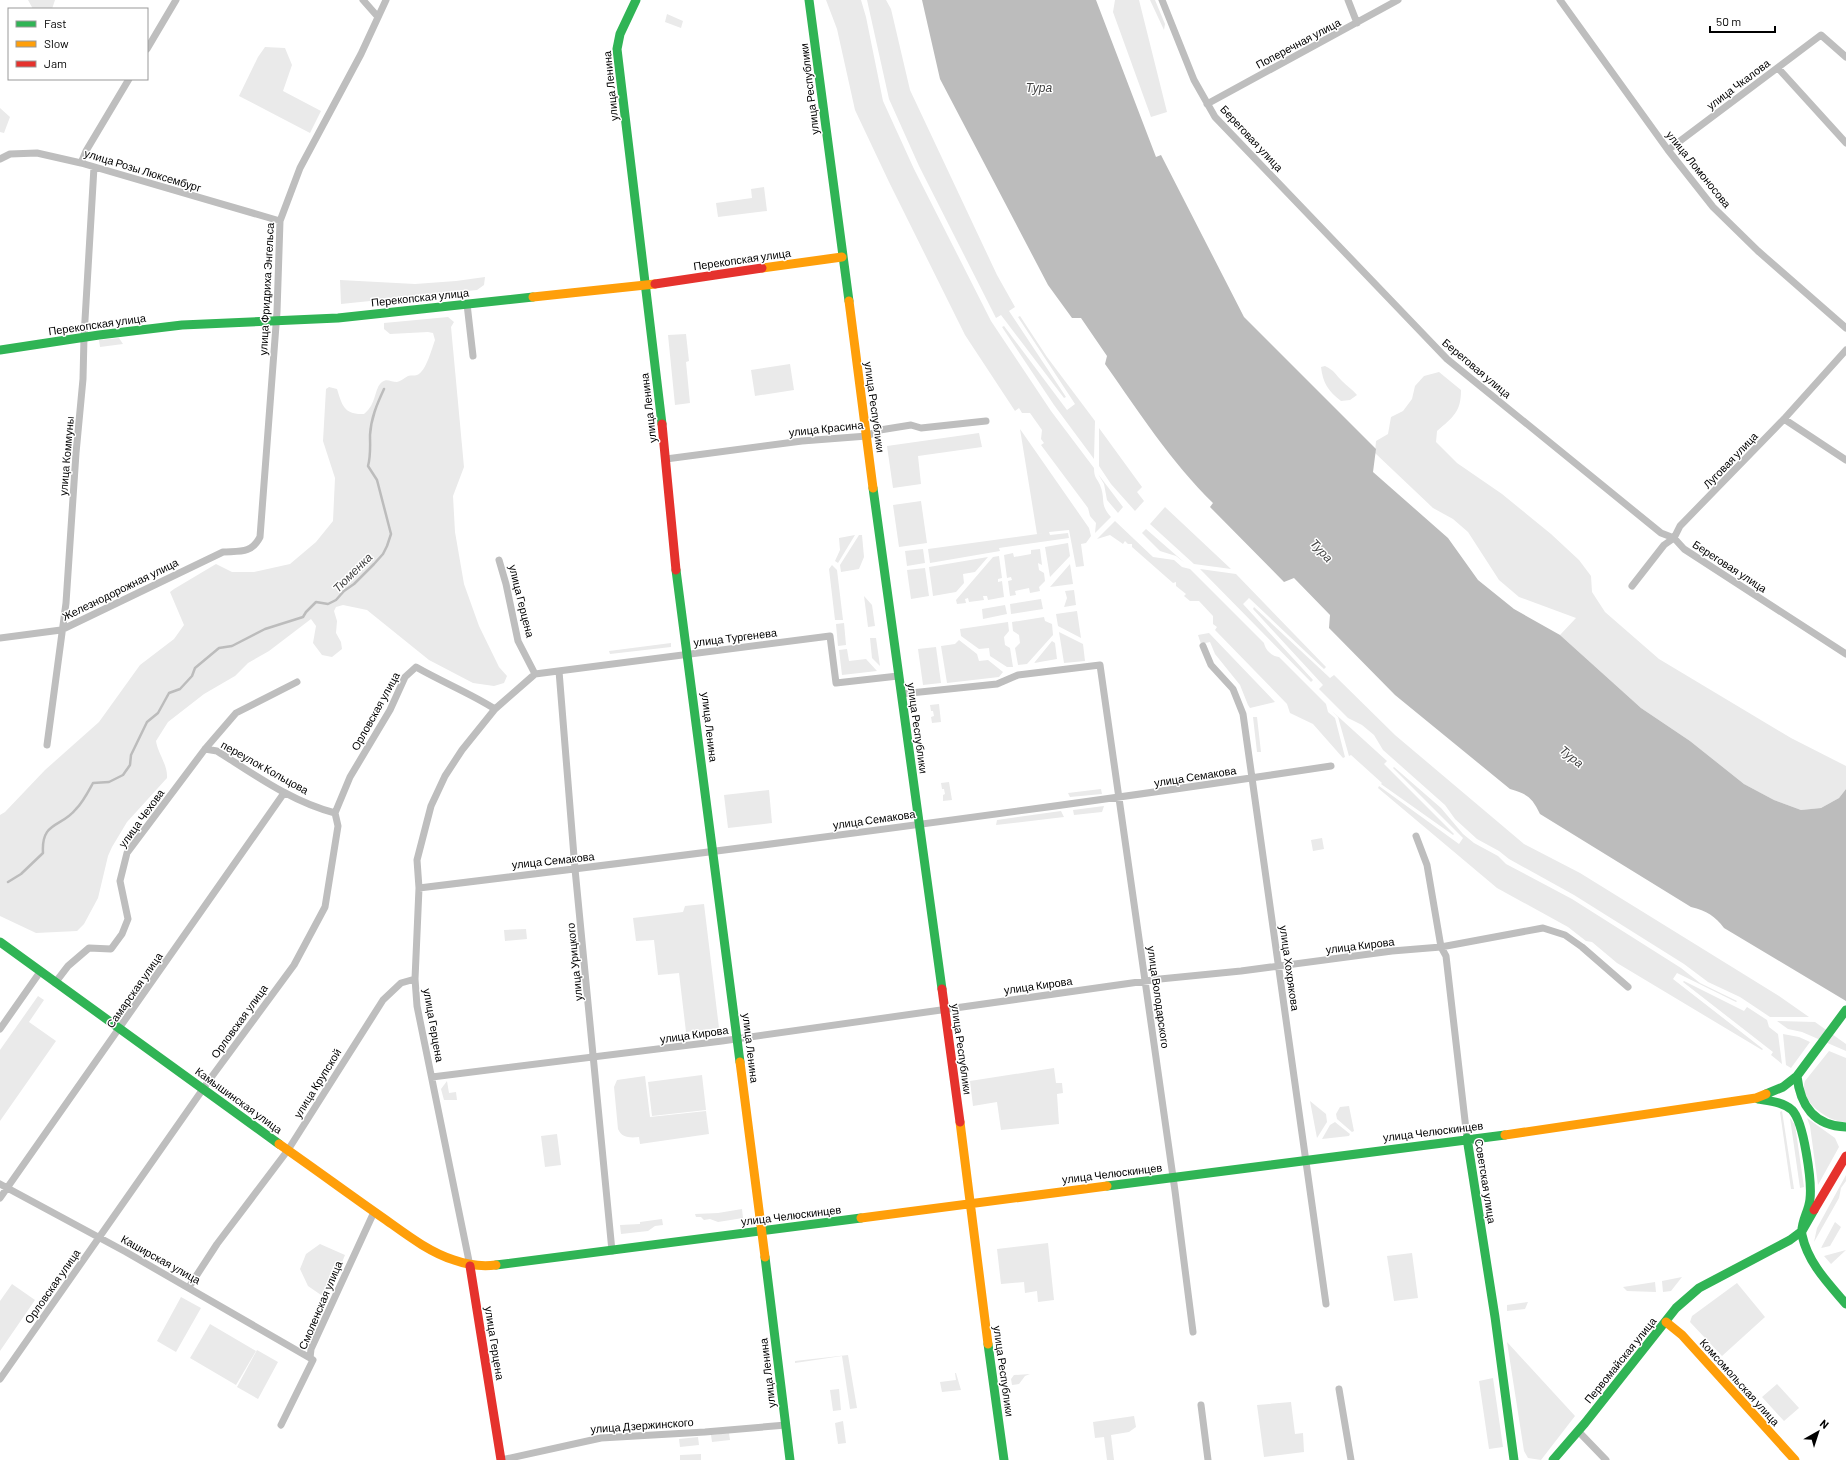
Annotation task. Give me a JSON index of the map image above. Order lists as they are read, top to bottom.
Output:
{
  "streets": {
    "main road": [
      "улица Ленина",
      "улица Республики",
      "Перекопская улица",
      "улица Герцена",
      "Камышинская улица",
      "улица Челюскинцев",
      "Советская улица",
      "Первомайская улица",
      "Комсомольская улица"
    ],
    "street": [
      "Поперечная улица",
      "улица Чкалова",
      "Береговая улица",
      "улица Ломоносова",
      "улица Розы Люксембург",
      "улица Фридриха Энгельса",
      "улица Красина",
      "улица Коммуны",
      "Луговая улица",
      "Железнодорожная улица",
      "улица Тургенева",
      "Орловская улица",
      "переулок Кольцова",
      "улица Семакова",
      "улица Чехова",
      "улица Кирова",
      "улица Урицкого",
      "улица Хохрякова",
      "Самарская улица",
      "улица Володарского",
      "улица Крупской",
      "Каширская улица",
      "Смоленская улица",
      "улица Дзержинского"
    ]
  },
  "crossings": [
    ["Поперечная улица", "Береговая улица"],
    ["улица Чкалова", "улица Ломоносова"],
    ["улица Ленина", "Перекопская улица"],
    ["улица Ленина", "улица Красина"],
    ["улица Ленина", "улица Тургенева"],
    ["улица Ленина", "улица Семакова"],
    ["улица Ленина", "улица Кирова"],
    ["улица Ленина", "улица Челюскинцев"],
    ["улица Ленина", "улица Дзержинского"],
    ["улица Республики", "Перекопская улица"],
    ["улица Республики", "улица Красина"],
    ["улица Республики", "улица Тургенева"],
    ["улица Республики", "улица Семакова"],
    ["улица Республики", "улица Кирова"],
    ["улица Республики", "улица Володарского"],
    ["улица Республики", "улица Челюскинцев"],
    ["Береговая улица", "Луговая улица"],
    ["улица Розы Люксембург", "улица Фридриха Энгельса"],
    ["улица Розы Люксембург", "улица Коммуны"],
    ["Перекопская улица", "улица Фридриха Энгельса"],
    ["Перекопская улица", "улица Коммуны"],
    ["улица Фридриха Энгельса", "Железнодорожная улица"],
    ["улица Коммуны", "Железнодорожная улица"],
    ["улица Герцена", "улица Тургенева"],
    ["улица Герцена", "Орловская улица"],
    ["улица Герцена", "улица Семакова"],
    ["улица Герцена", "улица Кирова"],
    ["улица Герцена", "улица Крупской"],
    ["улица Герцена", "Камышинская улица"],
    ["улица Герцена", "улица Челюскинцев"],
    ["улица Герцена", "улица Дзержинского"],
    ["улица Тургенева", "улица Урицкого"],
    ["Орловская улица", "переулок Кольцова"],
    ["Орловская улица", "Камышинская улица"],
    ["Орловская улица", "Каширская улица"],
    ["переулок Кольцова", "улица Чехова"],
    ["переулок Кольцова", "Самарская улица"],
    ["улица Семакова", "улица Урицкого"],
    ["улица Семакова", "улица Хохрякова"],
    ["улица Семакова", "улица Володарского"],
    ["улица Чехова", "Камышинская улица"],
    ["улица Кирова", "улица Урицкого"],
    ["улица Кирова", "улица Хохрякова"],
    ["улица Кирова", "улица Володарского"],
    ["улица Кирова", "Советская улица"],
    ["улица Урицкого", "улица Челюскинцев"],
    ["улица Хохрякова", "улица Челюскинцев"],
    ["Самарская улица", "Камышинская улица"],
    ["Самарская улица", "Каширская улица"],
    ["улица Володарского", "улица Челюскинцев"],
    ["улица Крупской", "Камышинская улица"],
    ["улица Крупской", "Каширская улица"],
    ["Камышинская улица", "улица Челюскинцев"],
    ["Камышинская улица", "Смоленская улица"],
    ["улица Челюскинцев", "Советская улица"],
    ["Каширская улица", "Смоленская улица"],
    ["Первомайская улица", "Комсомольская улица"]
  ],
  "water": ["Тура", "Тюменка"],
  "legend": ["Fast", "Slow", "Jam"],
  "scale_bar": "50 m",
  "north": "top right"
}
